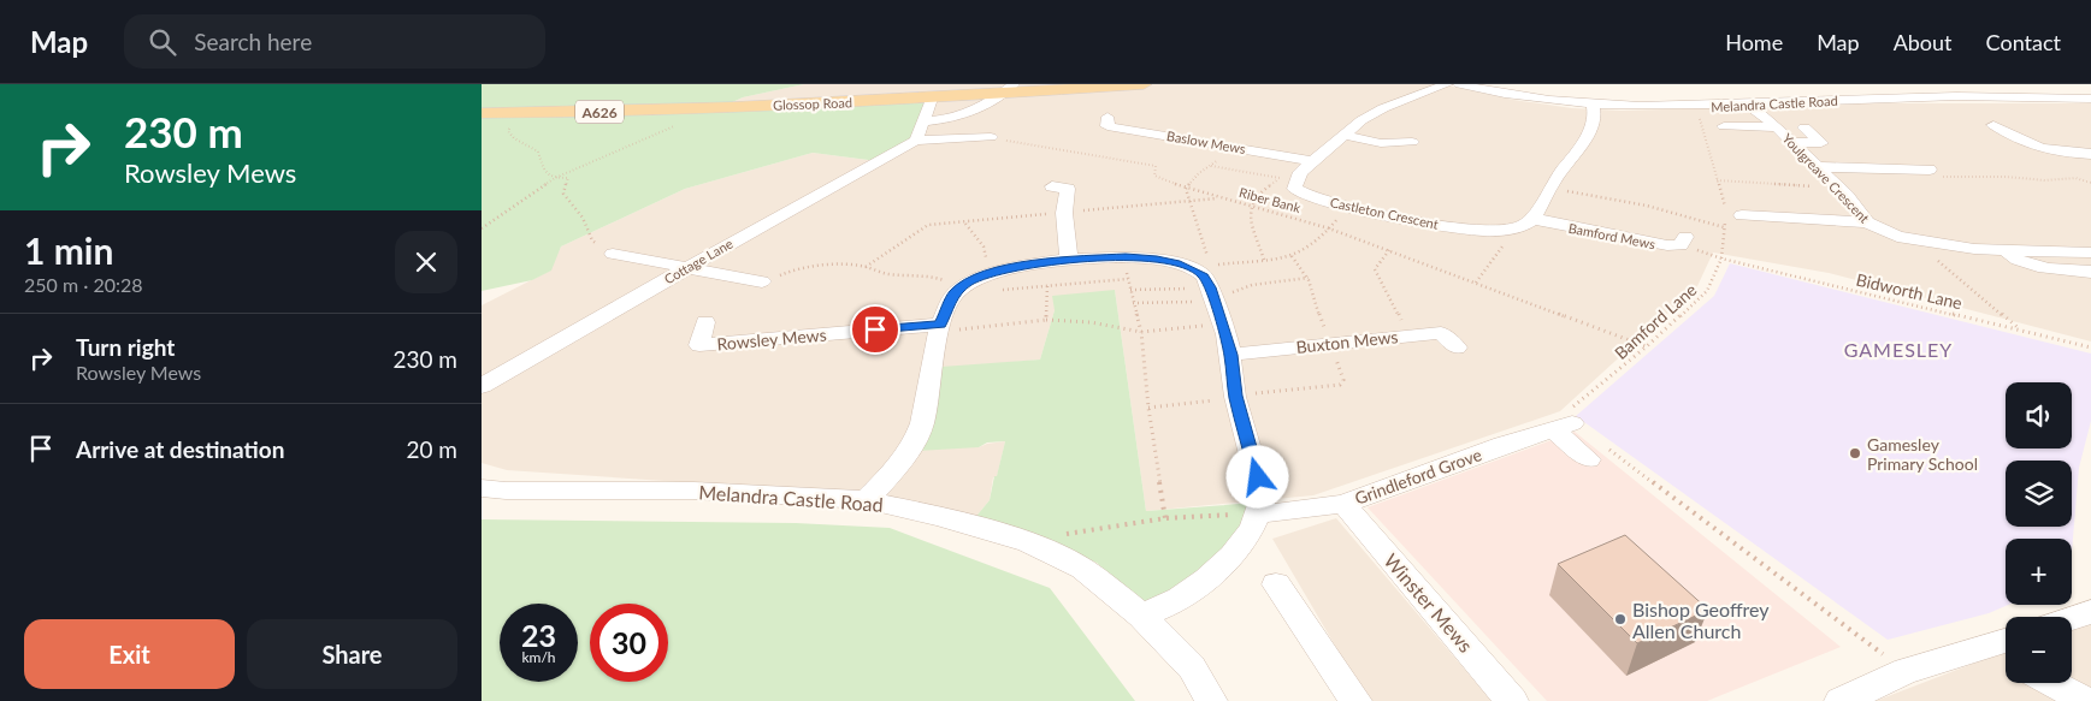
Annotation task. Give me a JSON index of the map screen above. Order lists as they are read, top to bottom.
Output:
{
  "streets": {
    "main road": ["Glossop Road", "A626"],
    "street": [
      "Melandra Castle Road",
      "Baslow Mews",
      "Youlgreave Crescent",
      "Castleton Crescent",
      "Bamford Mews",
      "Cottage Lane",
      "Rowsley Mews",
      "Buxton Mews",
      "Grindleford Grove",
      "Winster Mews"
    ],
    "path": ["Riber Bank", "Bidworth Lane", "Bamford Lane"]
  },
  "crossings": [
    ["Melandra Castle Road", "Youlgreave Crescent"],
    ["Melandra Castle Road", "Bamford Lane"],
    ["Riber Bank", "Cottage Lane"],
    ["Riber Bank", "Bamford Lane"],
    ["Castleton Crescent", "Bamford Mews"],
    ["Bamford Mews", "Bidworth Lane"],
    ["Bidworth Lane", "Bamford Lane"],
    ["Bamford Lane", "Grindleford Grove"],
    ["Grindleford Grove", "Winster Mews"]
  ],
  "districts": ["GAMESLEY"],
  "places": ["Gamesley Primary School", "Bishop Geoffrey Allen Church"],
  "page": {
    "header": "Map",
    "search": "Search here",
    "nav": [
      "Home",
      "Map",
      "About",
      "Contact"
    ],
    "turn": ["230 m", "Rowsley Mews"],
    "heading": ["1 min", "250 m · 20:28"],
    "list": [
      {
        "name": "Turn right",
        "note": "Rowsley Mews",
        "value": "230 m"
      },
      {
        "name": "Arrive at destination",
        "value": "20 m"
      }
    ],
    "map_buttons": ["+", "−"],
    "speed": "23 km/h",
    "limit": "30",
    "buttons": ["Exit", "Share"]
  }
}
